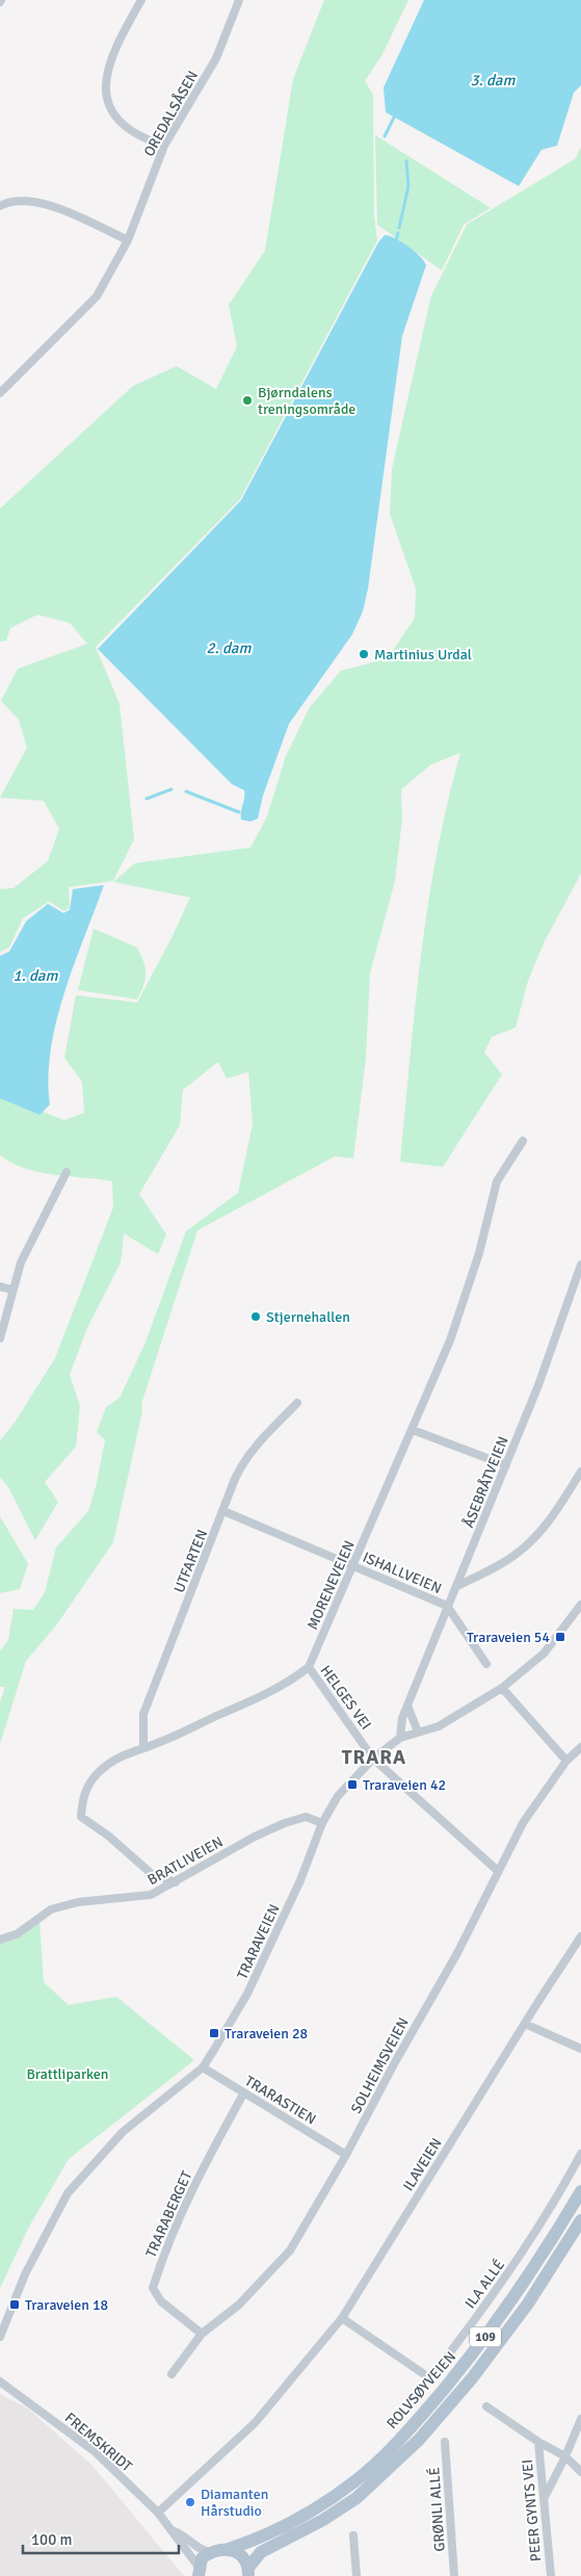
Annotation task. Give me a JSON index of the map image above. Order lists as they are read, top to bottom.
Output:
{
  "streets": {
    "main road": ["109", "ROLVSØYVEIEN"],
    "street": [
      "OREDALSÅSEN",
      "ÅSEBRÅTVEIEN",
      "UTFARTEN",
      "ISHALLVEIEN",
      "MORENEVEIEN",
      "HELGES VEI",
      "BRATLIVEIEN",
      "TRARAVEIEN",
      "SOLHEIMSVEIEN",
      "TRARASTIEN",
      "ILAVEIEN",
      "TRARABERGET",
      "ILA ALLÉ",
      "FREMSKRIDT",
      "GRØNLI ALLÉ",
      "PEER GYNTS VEI"
    ]
  },
  "crossings": [
    ["ÅSEBRÅTVEIEN", "ISHALLVEIEN"],
    ["ÅSEBRÅTVEIEN", "TRARAVEIEN"],
    ["UTFARTEN", "ISHALLVEIEN"],
    ["ISHALLVEIEN", "MORENEVEIEN"],
    ["MORENEVEIEN", "HELGES VEI"],
    ["HELGES VEI", "TRARAVEIEN"],
    ["HELGES VEI", "SOLHEIMSVEIEN"],
    ["BRATLIVEIEN", "TRARAVEIEN"],
    ["TRARAVEIEN", "TRARASTIEN"],
    ["SOLHEIMSVEIEN", "TRARASTIEN"],
    ["SOLHEIMSVEIEN", "TRARABERGET"],
    ["TRARASTIEN", "TRARABERGET"],
    ["ILAVEIEN", "ILA ALLÉ"],
    ["ILAVEIEN", "FREMSKRIDT"],
    ["109", "ROLVSØYVEIEN"],
    ["109", "FREMSKRIDT"]
  ],
  "districts": ["TRARA"],
  "water": ["3. dam", "2. dam", "1. dam"],
  "parks": ["Brattliparken"],
  "places": {
    "other": [
      "Bjørndalens treningsområde",
      "Martinius Urdal",
      "Stjernehallen",
      "Diamanten Hårstudio"
    ],
    "transit": [
      "Traraveien 54",
      "Traraveien 42",
      "Traraveien 28",
      "Traraveien 18"
    ]
  },
  "scale_bar": "100 m"
}
